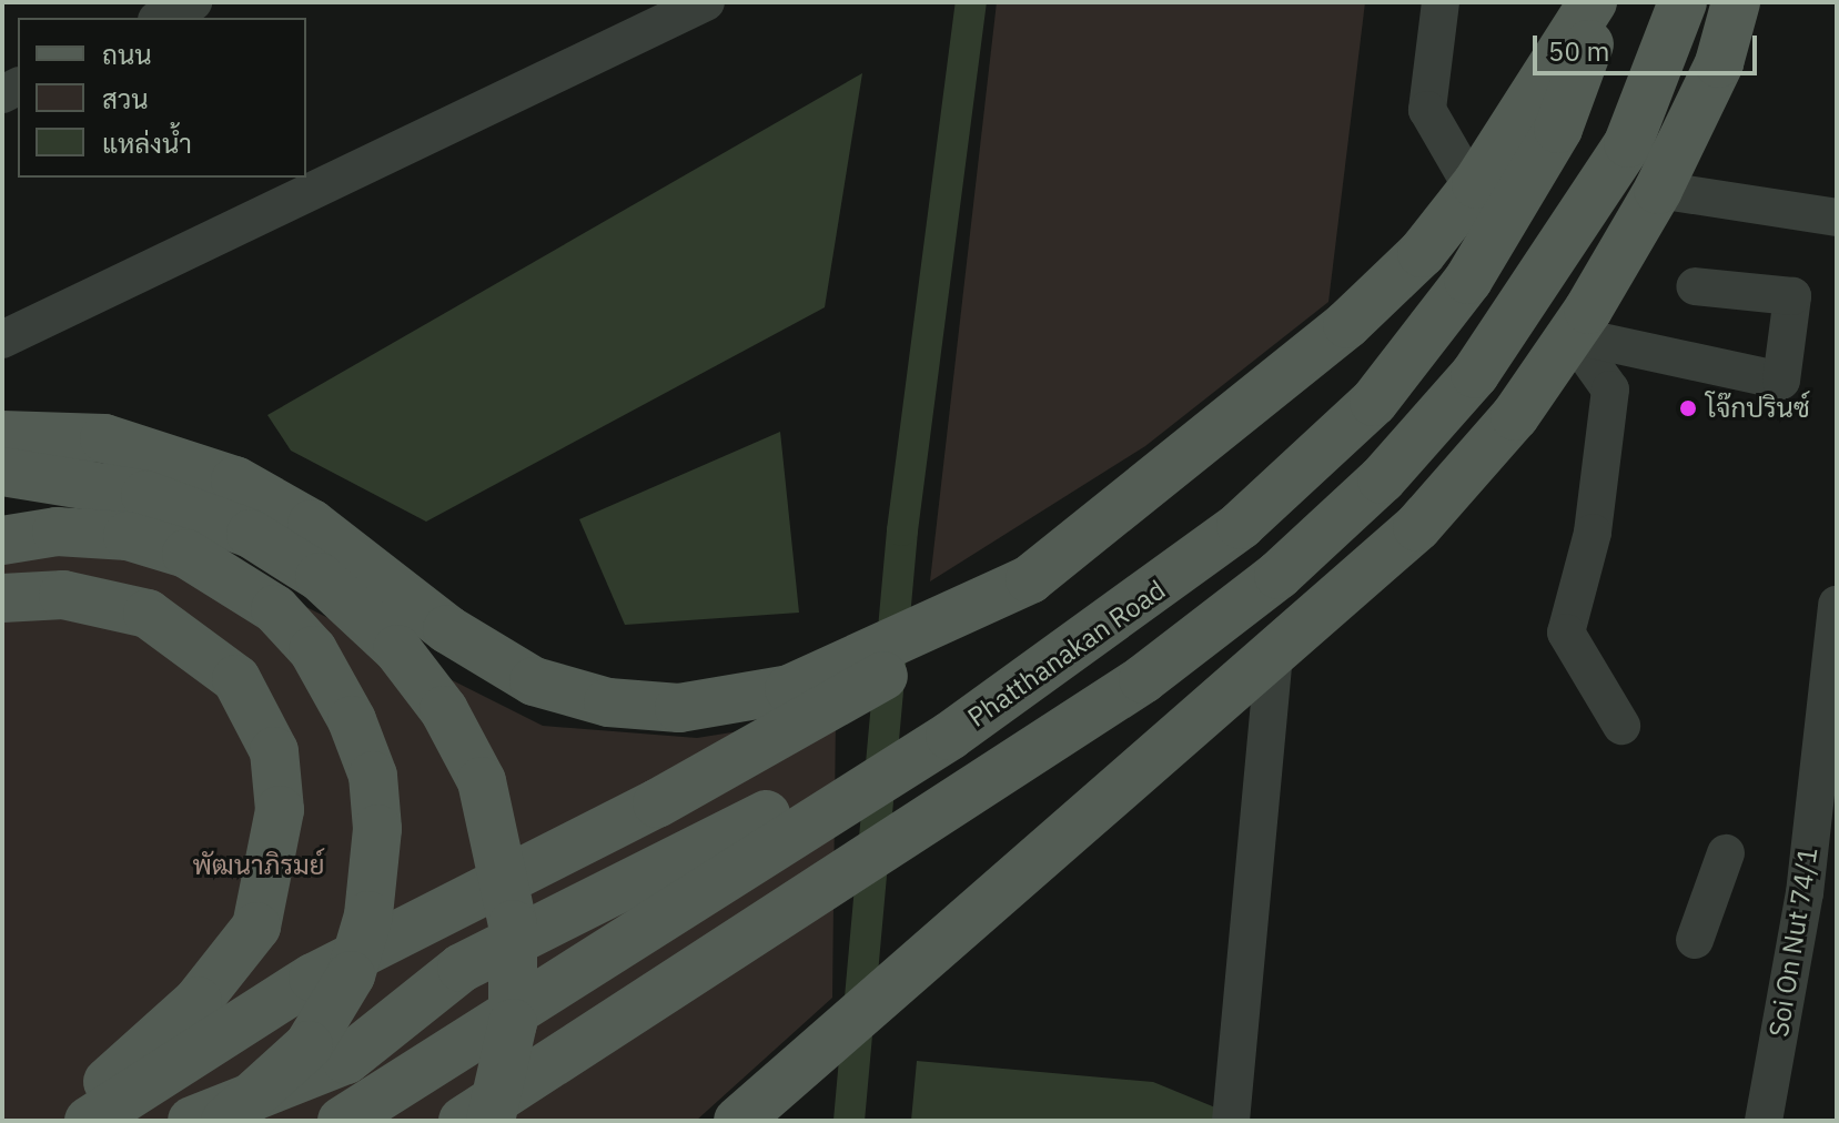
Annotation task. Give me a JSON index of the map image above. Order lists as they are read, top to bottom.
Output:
{
  "streets": {
    "main road": ["Phatthanakan Road"],
    "street": ["Soi On Nut 74/1"]
  },
  "parks": ["พัฒนาภิรมย์"],
  "places": ["โจ๊กปรินซ์"],
  "legend": ["ถนน", "สวน", "แหล่งน้ำ"],
  "scale_bar": "50 m"
}
